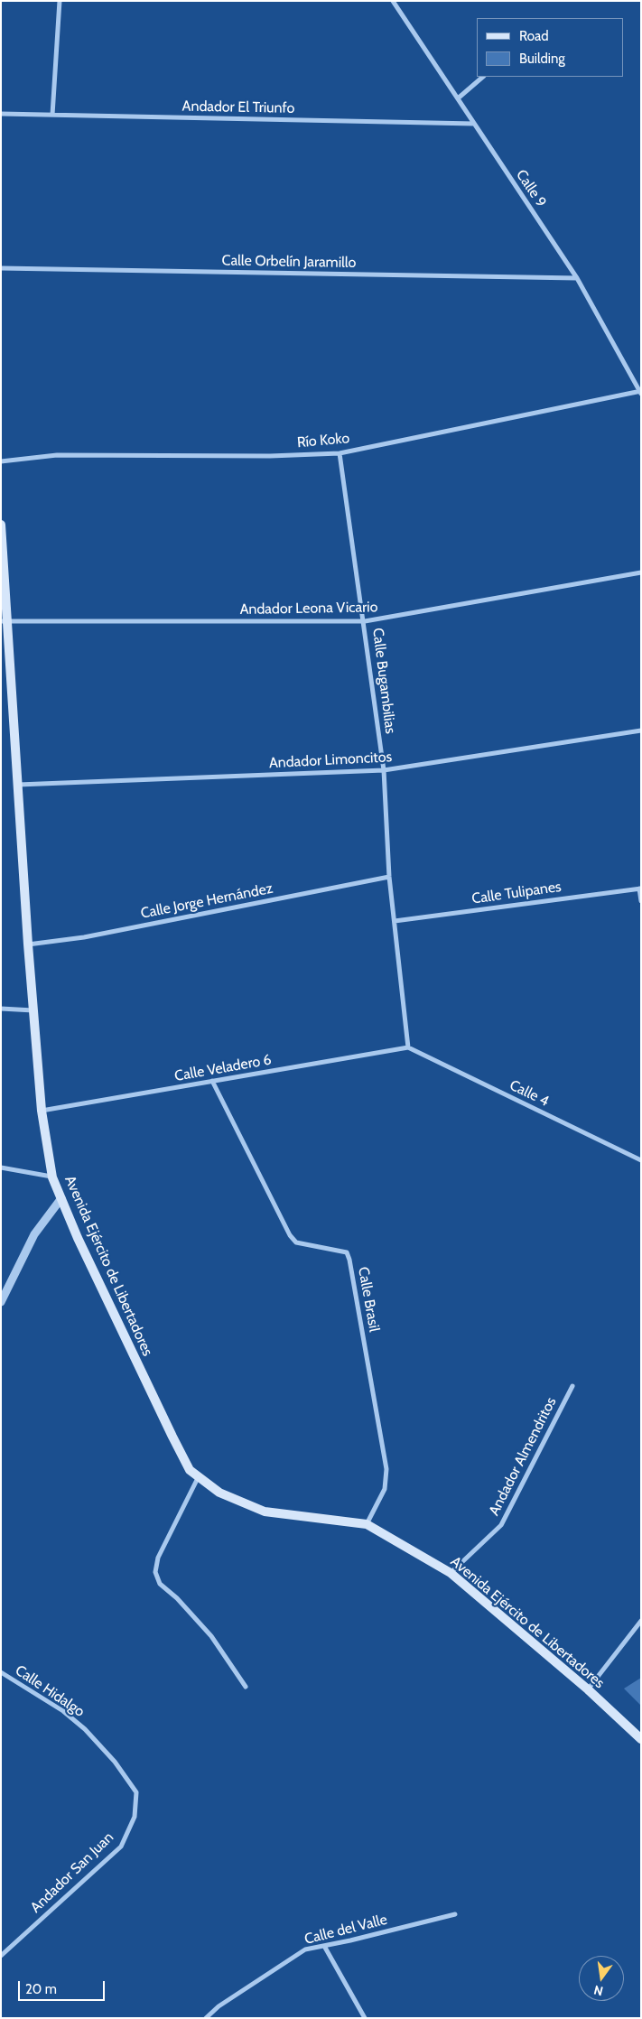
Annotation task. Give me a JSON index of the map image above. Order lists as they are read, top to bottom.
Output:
{
  "streets": {
    "main road": ["Avenida Ejército de Libertadores"],
    "street": [
      "Andador El Triunfo",
      "Calle 9",
      "Calle Orbelín Jaramillo",
      "Río Koko",
      "Andador Leona Vicario",
      "Calle Bugambilias",
      "Andador Limoncitos",
      "Calle Tulipanes",
      "Calle Jorge Hernández",
      "Calle Veladero 6",
      "Calle 4",
      "Calle Brasil",
      "Andador Almendritos",
      "Calle Hidalgo",
      "Andador San Juan",
      "Calle del Valle"
    ]
  },
  "crossings": [
    ["Andador El Triunfo", "Calle 9"],
    ["Calle 9", "Calle Orbelín Jaramillo"],
    ["Calle 9", "Río Koko"],
    ["Río Koko", "Calle Bugambilias"],
    ["Andador Leona Vicario", "Calle Bugambilias"],
    ["Andador Leona Vicario", "Avenida Ejército de Libertadores"],
    ["Calle Bugambilias", "Andador Limoncitos"],
    ["Calle Bugambilias", "Calle Tulipanes"],
    ["Calle Bugambilias", "Calle Jorge Hernández"],
    ["Calle Bugambilias", "Calle Veladero 6"],
    ["Calle Bugambilias", "Calle 4"],
    ["Andador Limoncitos", "Avenida Ejército de Libertadores"],
    ["Calle Jorge Hernández", "Avenida Ejército de Libertadores"],
    ["Calle Veladero 6", "Calle 4"],
    ["Calle Veladero 6", "Avenida Ejército de Libertadores"],
    ["Calle Veladero 6", "Calle Brasil"],
    ["Avenida Ejército de Libertadores", "Calle Brasil"],
    ["Avenida Ejército de Libertadores", "Andador Almendritos"],
    ["Calle Hidalgo", "Andador San Juan"]
  ],
  "legend": ["Road", "Building"],
  "scale_bar": "20 m",
  "north": "bottom"
}
